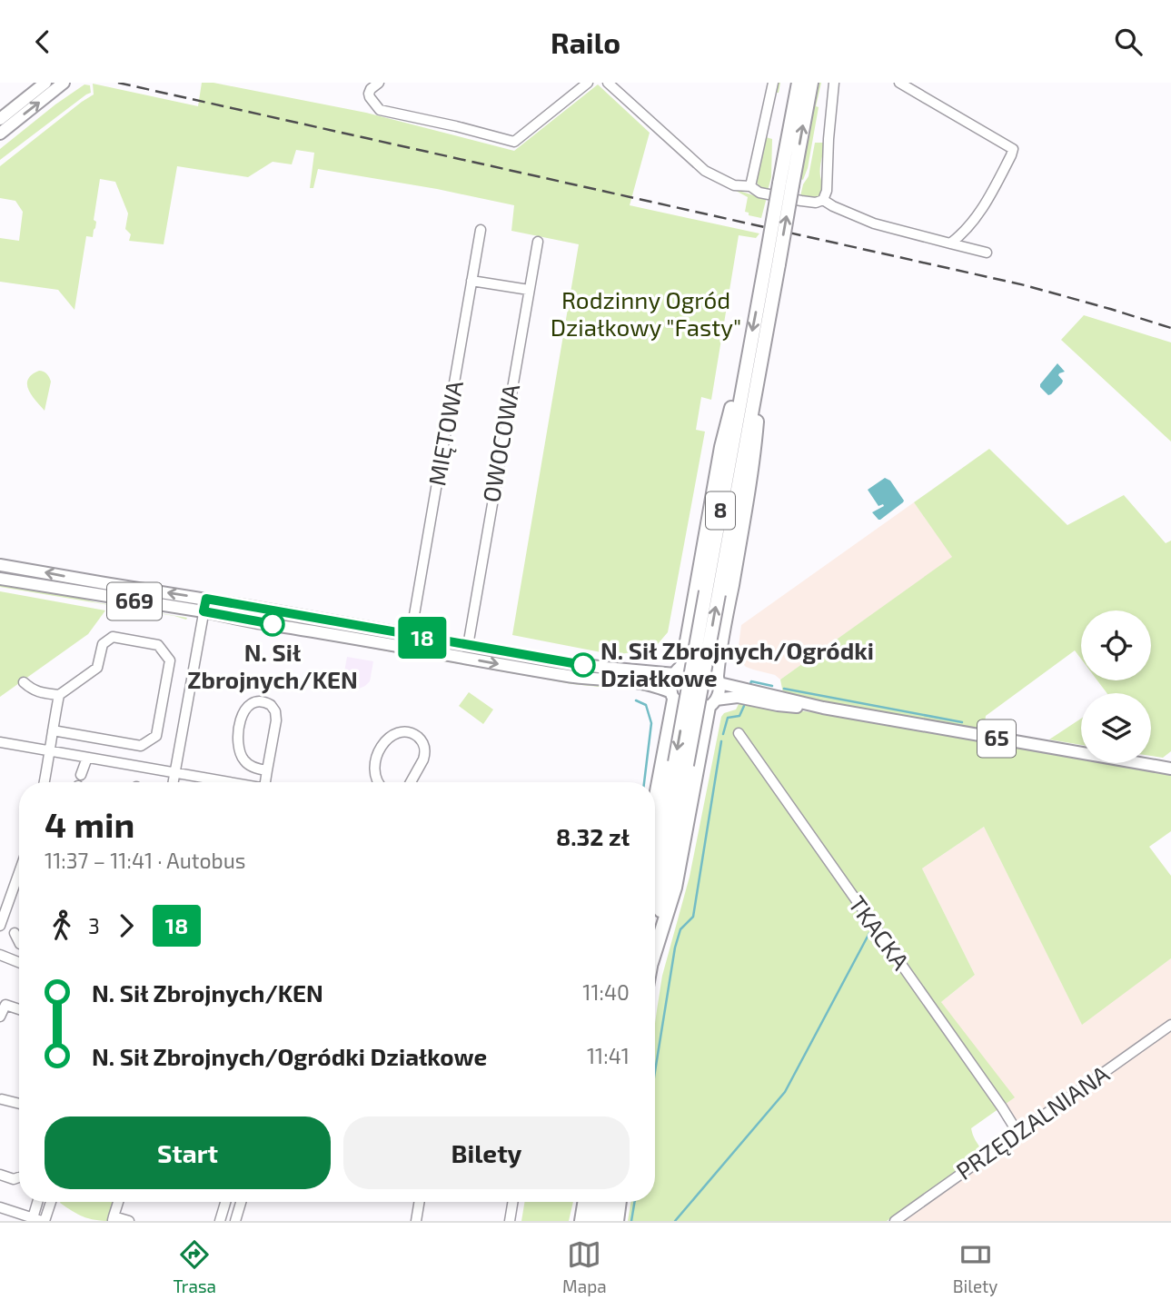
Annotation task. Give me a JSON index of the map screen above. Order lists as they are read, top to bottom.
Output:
{
  "streets": {
    "highway": ["8"],
    "main road": ["669", "65"],
    "street": [
      "MIĘTOWA",
      "OWOCOWA",
      "TKACKA",
      "PRZĘDZALNIANA"
    ]
  },
  "crossings": [
    ["MIĘTOWA", "669"],
    ["OWOCOWA", "669"],
    ["669", "65"],
    ["TKACKA", "PRZĘDZALNIANA"]
  ],
  "parks": ["Rodzinny Ogród Działkowy \"Fasty\""],
  "places": ["N. Sił Zbrojnych/KEN", "N. Sił Zbrojnych/Ogródki Działkowe"],
  "lines": ["bus line 18"],
  "page": {
    "header": "Railo",
    "on_map": "18",
    "heading": ["4 min", "11:37 – 11:41 · Autobus", "8.32 zł"],
    "legs": ["3", "18"],
    "list": [
      {
        "name": "N. Sił Zbrojnych/KEN",
        "value": "11:40"
      },
      {
        "name": "N. Sił Zbrojnych/Ogródki Działkowe",
        "value": "11:41"
      }
    ],
    "buttons": ["Start", "Bilety"],
    "tabs": ["Trasa", "Mapa", "Bilety"]
  }
}
